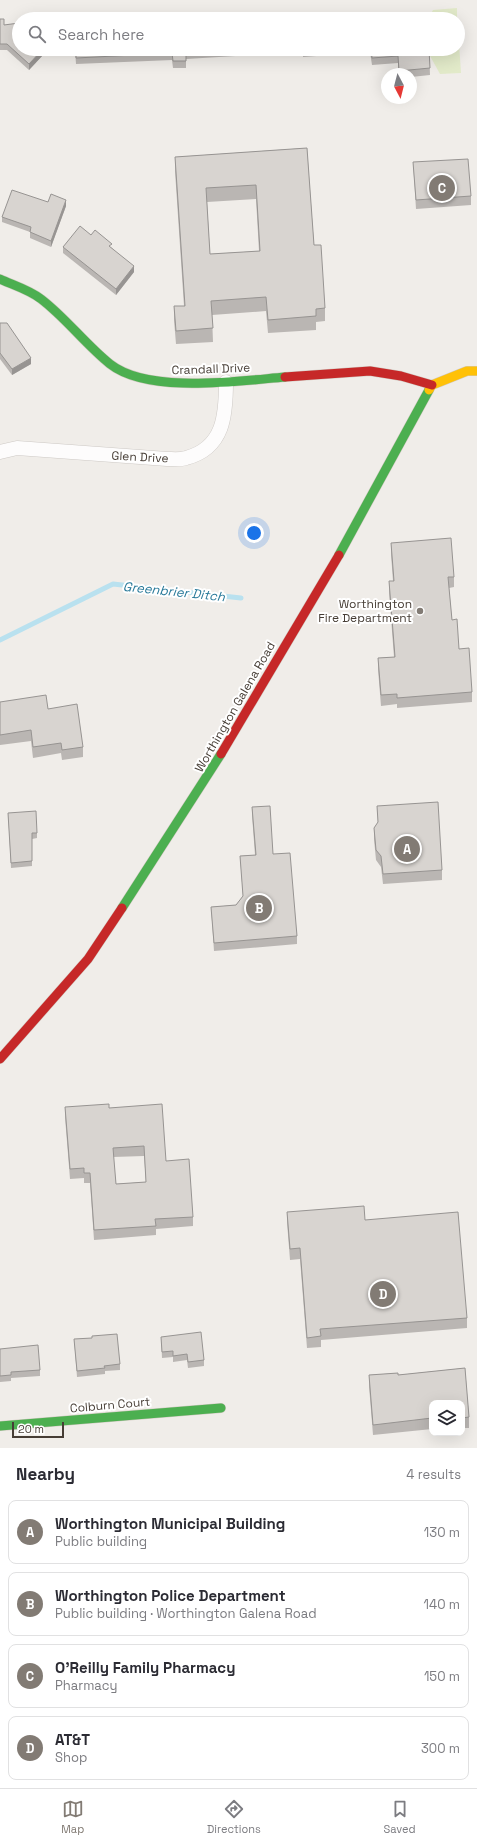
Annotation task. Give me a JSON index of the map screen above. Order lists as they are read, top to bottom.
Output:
{
  "streets": {
    "street": [
      "Crandall Drive",
      "Glen Drive",
      "Worthington Galena Road",
      "Colburn Court"
    ]
  },
  "crossings": [
    ["Crandall Drive", "Glen Drive"],
    ["Crandall Drive", "Worthington Galena Road"]
  ],
  "water": ["Greenbrier Ditch"],
  "places": ["Worthington Fire Department"],
  "scale_bar": "20 m",
  "north": "bottom",
  "page": {
    "search": "Search here",
    "pins": [
      "C",
      "A",
      "B",
      "D"
    ],
    "scale": "20 m",
    "heading": ["Nearby", "4 results"],
    "list": [
      {
        "mark": "A",
        "name": "Worthington Municipal Building",
        "note": "Public building",
        "value": "130 m"
      },
      {
        "mark": "B",
        "name": "Worthington Police Department",
        "note": "Public building · Worthington Galena Road",
        "value": "140 m"
      },
      {
        "mark": "C",
        "name": "O'Reilly Family Pharmacy",
        "note": "Pharmacy",
        "value": "150 m"
      },
      {
        "mark": "D",
        "name": "AT&T",
        "note": "Shop",
        "value": "300 m"
      }
    ],
    "nav": ["Map", "Directions", "Saved"]
  }
}
